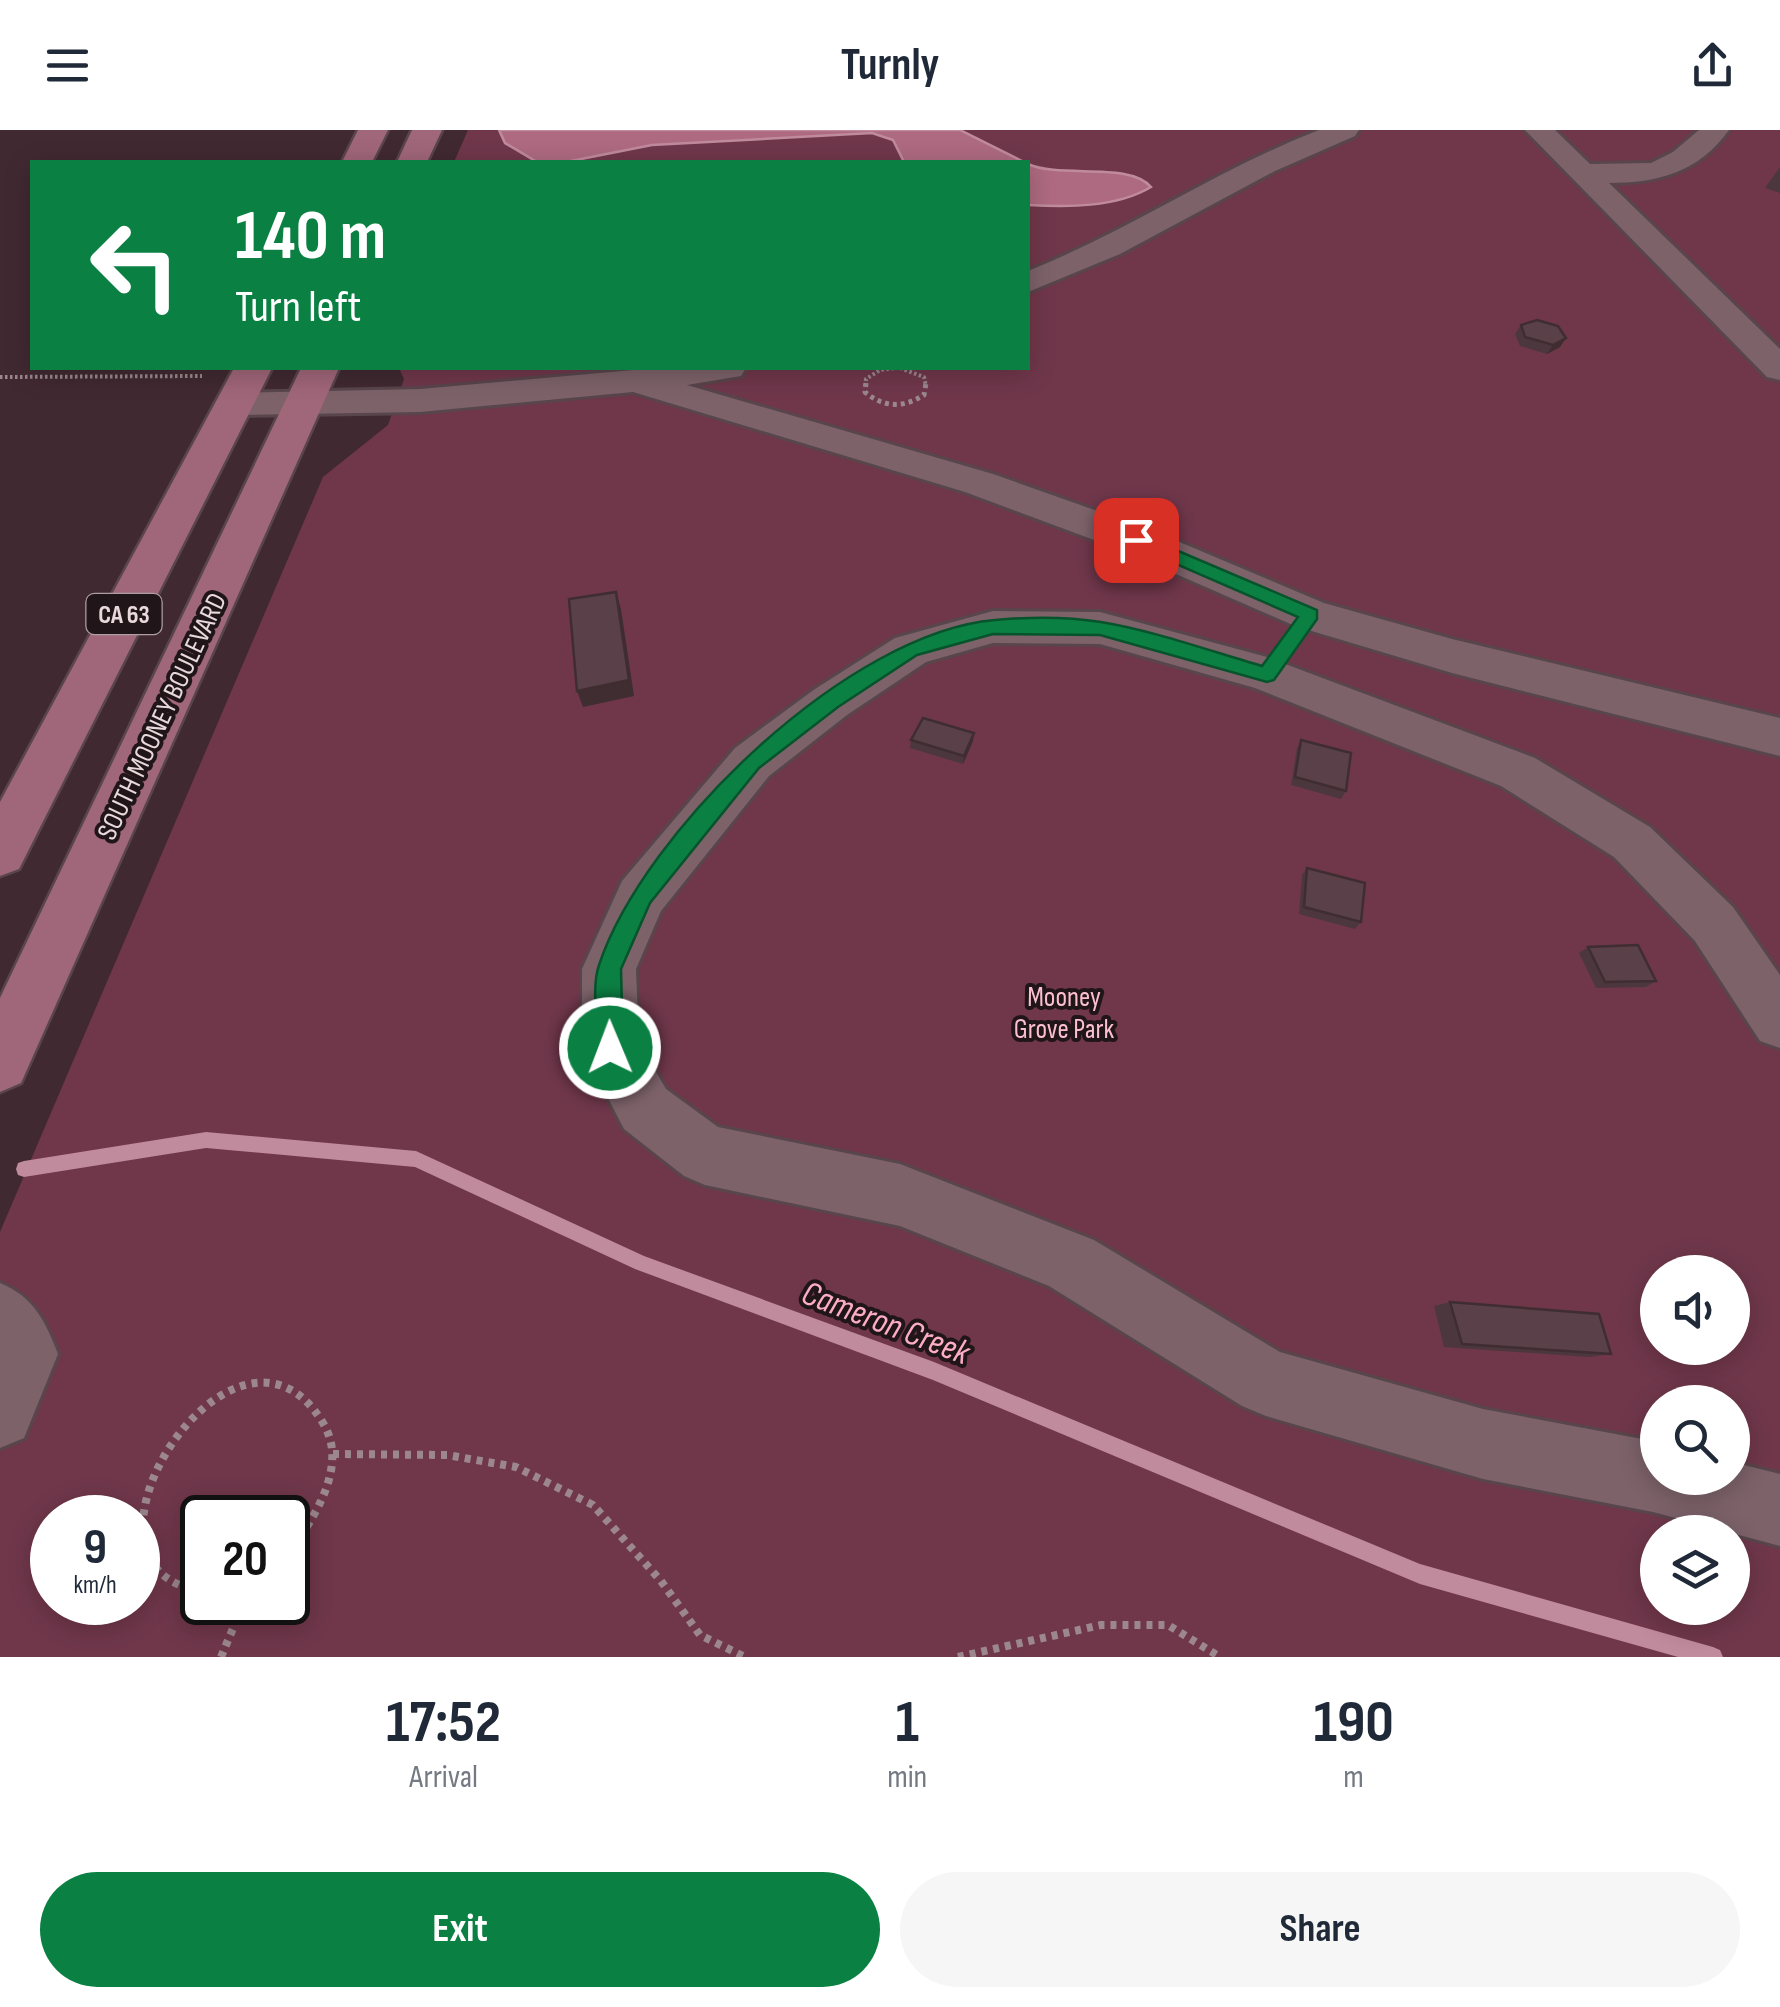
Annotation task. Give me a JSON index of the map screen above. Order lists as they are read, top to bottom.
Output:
{
  "streets": {
    "main road": ["CA 63", "SOUTH MOONEY BOULEVARD"]
  },
  "water": ["Cameron Creek"],
  "parks": ["Mooney Grove Park"],
  "page": {
    "header": "Turnly",
    "turn": ["140 m", "Turn left"],
    "speed": "9 km/h",
    "limit": "20",
    "eta": [
      "17:52",
      "Arrival",
      "1",
      "min",
      "190",
      "m"
    ],
    "buttons": ["Exit", "Share"]
  }
}
